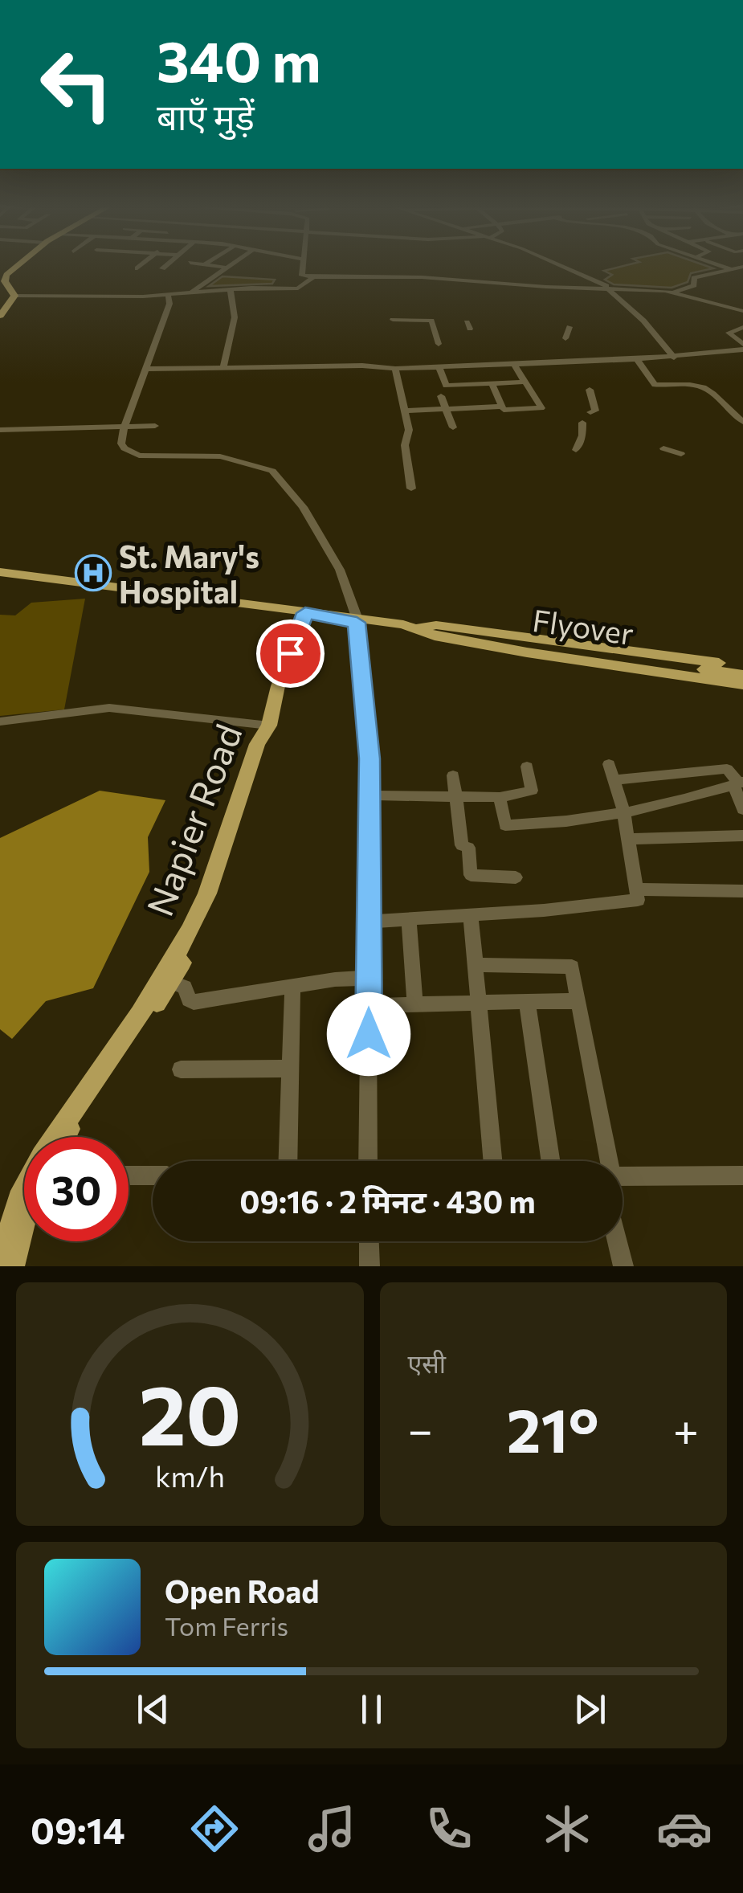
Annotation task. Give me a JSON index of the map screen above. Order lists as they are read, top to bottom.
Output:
{
  "streets": {
    "main road": ["Flyover", "Napier Road"]
  },
  "places": {
    "hospital": ["St. Mary's Hospital"]
  },
  "page": {
    "turn": ["340 m", "बाएँ मुड़ें"],
    "limit": "30",
    "trip": "09:16 · 2 मिनट · 430 m",
    "tile": "एसी",
    "heat": ["−", "21°", "+"],
    "song": ["Open Road", "Tom Ferris"],
    "tabs": "09:14",
    "gauge": ["20", "km/h"]
  }
}
